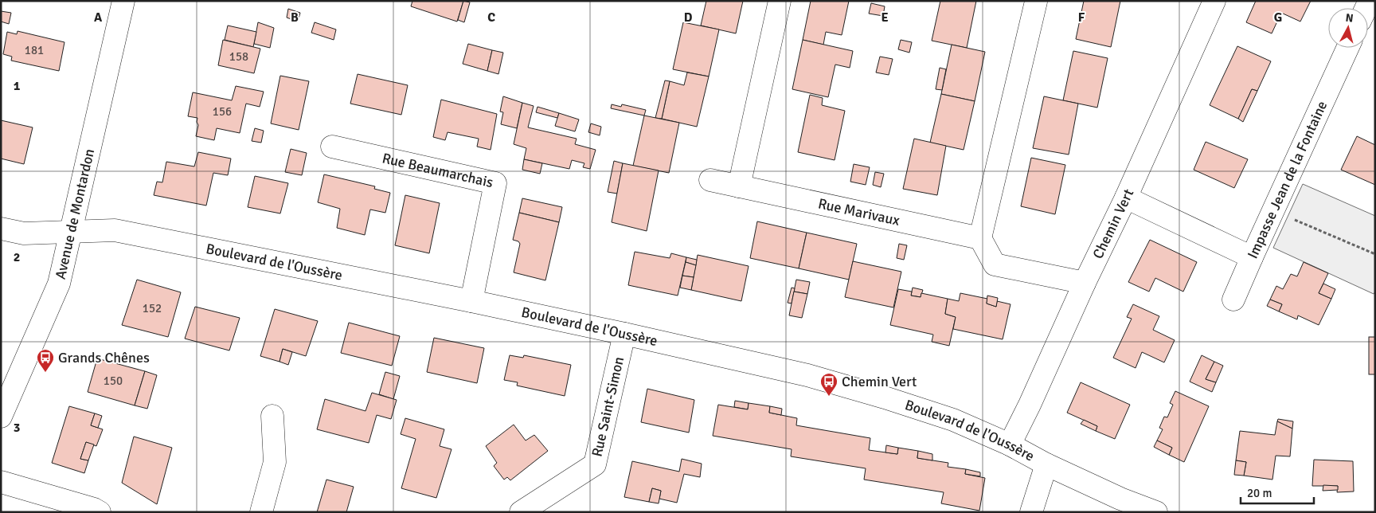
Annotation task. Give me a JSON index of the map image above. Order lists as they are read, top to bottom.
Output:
{
  "streets": {
    "street": [
      "Rue Beaumarchais",
      "Impasse Jean de la Fontaine",
      "Avenue de Montardon",
      "Rue Marivaux",
      "Chemin Vert",
      "Boulevard de l'Oussère",
      "Rue Saint-Simon"
    ]
  },
  "crossings": [
    ["Rue Beaumarchais", "Boulevard de l'Oussère"],
    ["Impasse Jean de la Fontaine", "Chemin Vert"],
    ["Avenue de Montardon", "Boulevard de l'Oussère"],
    ["Chemin Vert", "Boulevard de l'Oussère"],
    ["Boulevard de l'Oussère", "Rue Saint-Simon"]
  ],
  "places": {
    "bus stop": ["Grands Chênes", "Chemin Vert"]
  },
  "house_numbers": [
    "181",
    "158",
    "156",
    "152",
    "150"
  ],
  "scale_bar": "20 m",
  "north": "top",
  "grid": {
    "columns": [
      "A",
      "B",
      "C",
      "D",
      "E",
      "F",
      "G"
    ],
    "rows": ["1", "2", "3"]
  }
}
